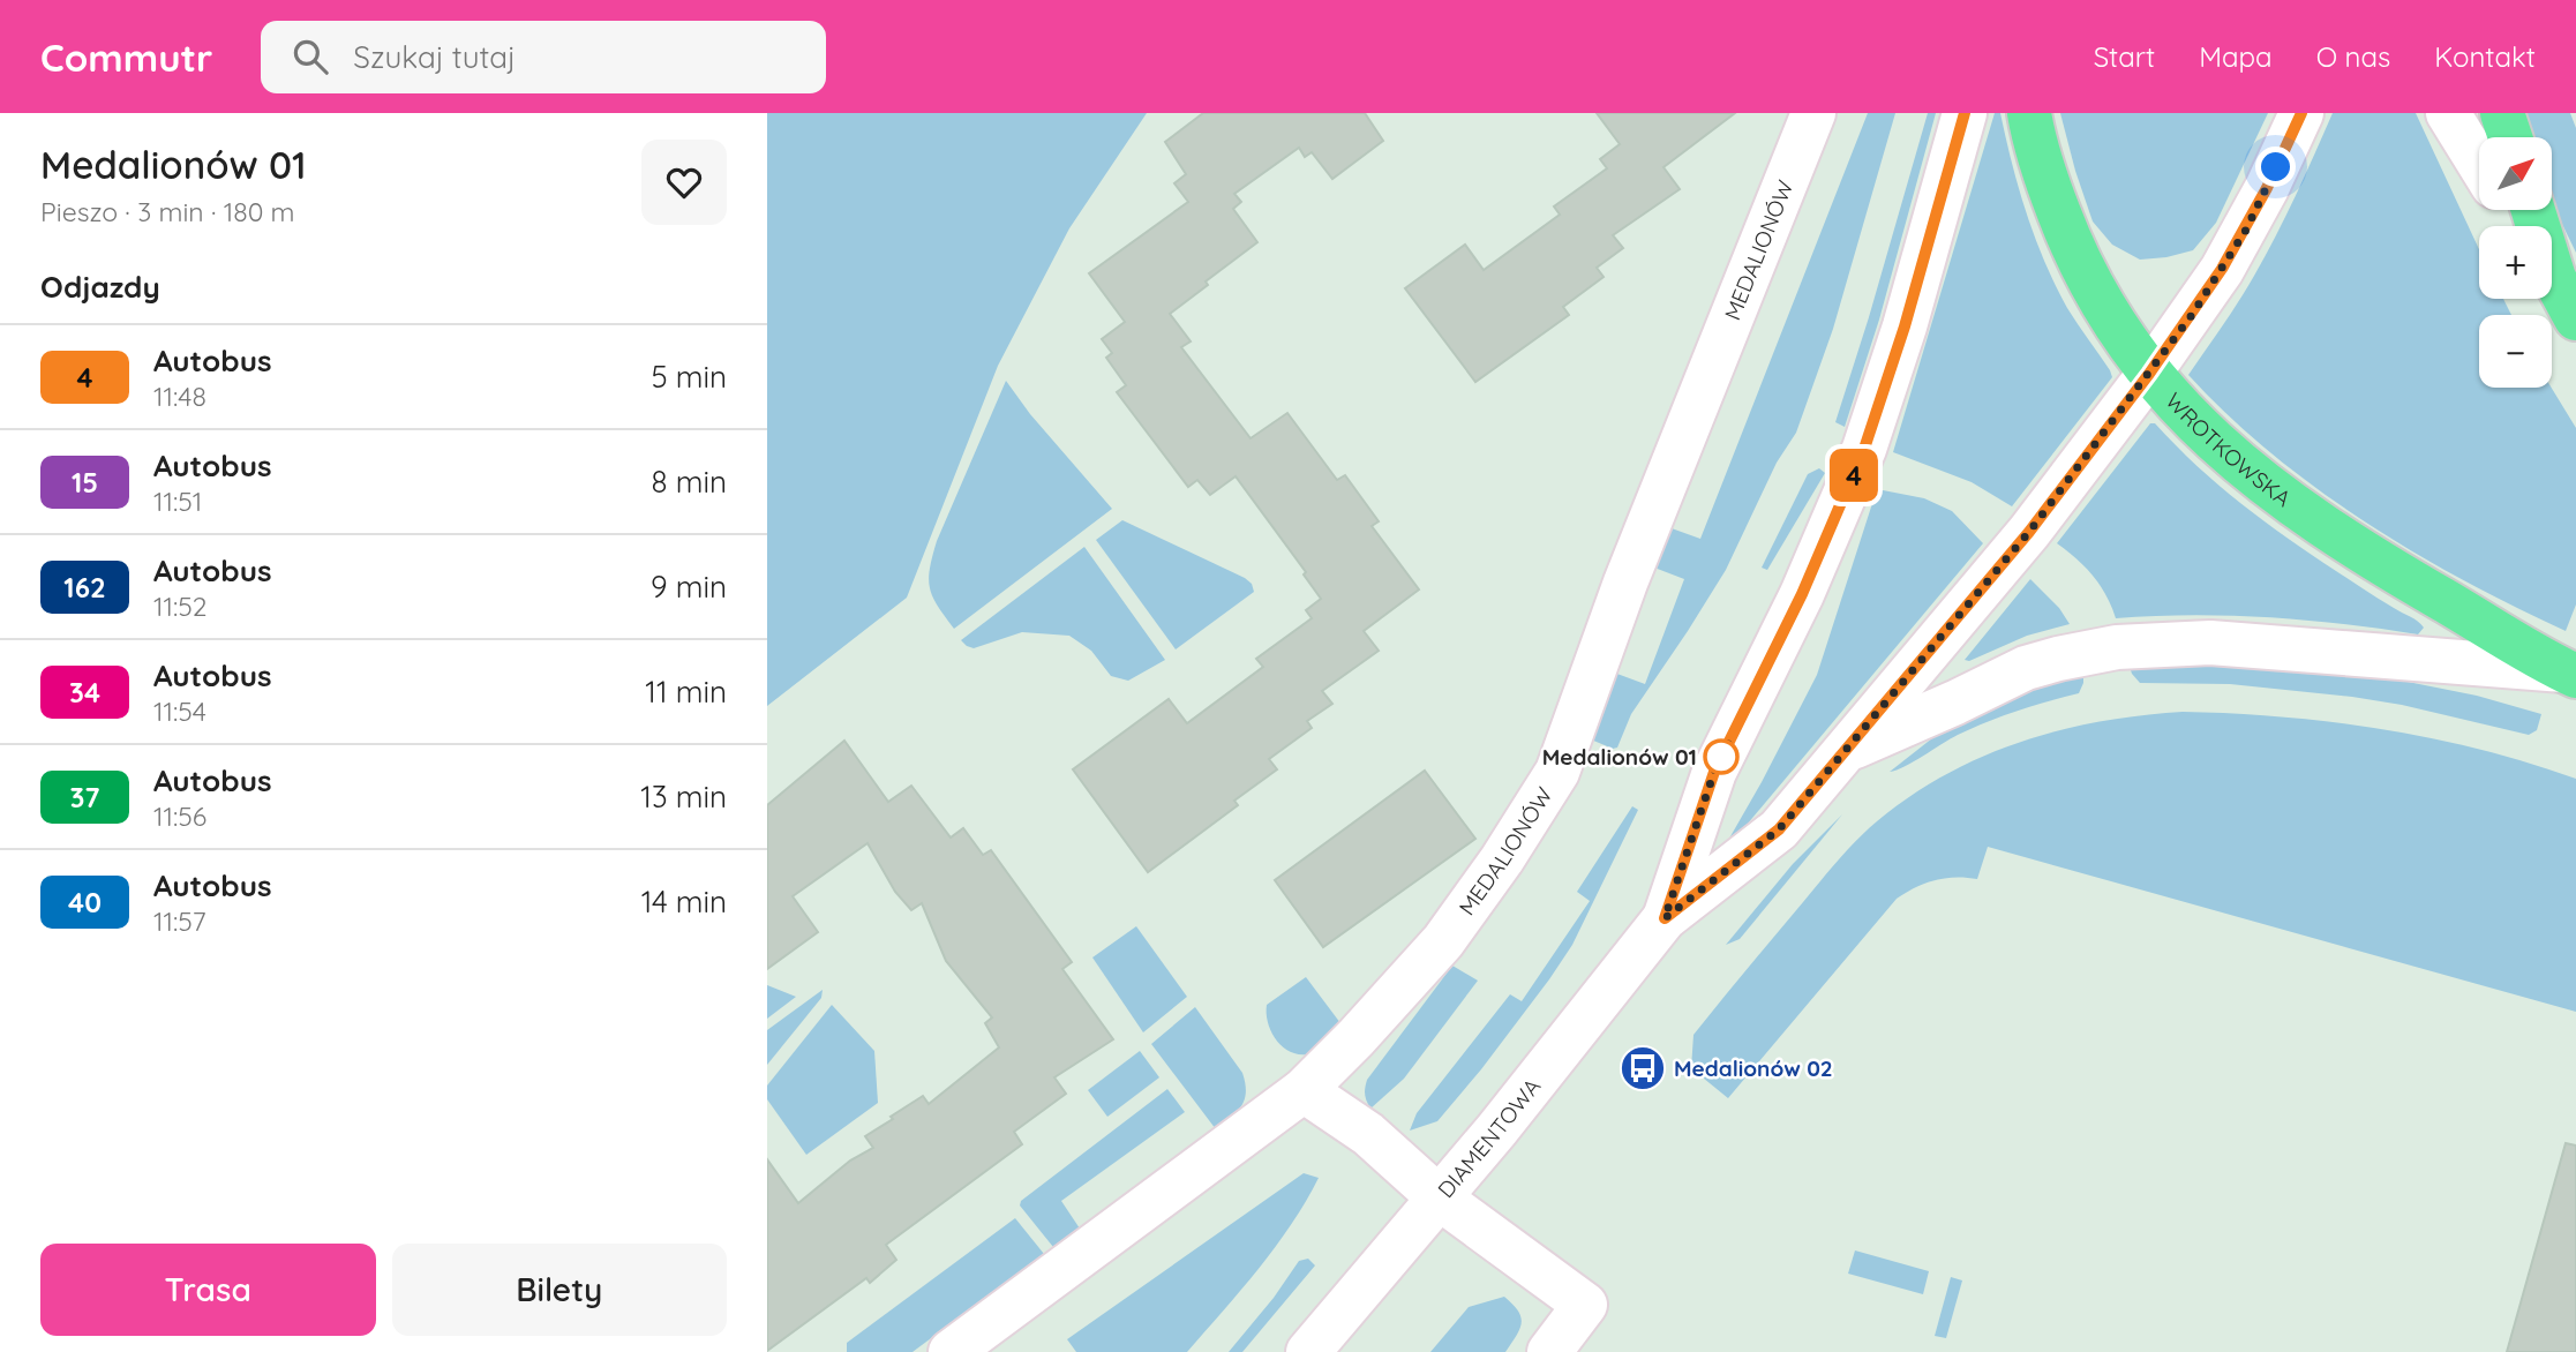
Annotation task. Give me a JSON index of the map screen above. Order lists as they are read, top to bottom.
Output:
{
  "streets": {
    "main road": ["WROTKOWSKA"],
    "street": ["MEDALIONÓW", "DIAMENTOWA"]
  },
  "crossings": [
    ["WROTKOWSKA", "DIAMENTOWA"]
  ],
  "places": {
    "other": ["Medalionów 01"],
    "bus stop": ["Medalionów 02"]
  },
  "lines": ["bus line 4"],
  "north": "top right",
  "page": {
    "header": "Commutr",
    "search": "Szukaj tutaj",
    "nav": [
      "Start",
      "Mapa",
      "O nas",
      "Kontakt"
    ],
    "heading": [
      ["Medalionów 01", "Pieszo · 3 min · 180 m"],
      "Odjazdy"
    ],
    "on_map": "4",
    "map_buttons": ["+", "−"],
    "list": [
      {
        "mark": "4",
        "name": "Autobus",
        "note": "11:48",
        "value": "5 min"
      },
      {
        "mark": "15",
        "name": "Autobus",
        "note": "11:51",
        "value": "8 min"
      },
      {
        "mark": "162",
        "name": "Autobus",
        "note": "11:52",
        "value": "9 min"
      },
      {
        "mark": "34",
        "name": "Autobus",
        "note": "11:54",
        "value": "11 min"
      },
      {
        "mark": "37",
        "name": "Autobus",
        "note": "11:56",
        "value": "13 min"
      },
      {
        "mark": "40",
        "name": "Autobus",
        "note": "11:57",
        "value": "14 min"
      }
    ],
    "buttons": ["Trasa", "Bilety"]
  }
}
